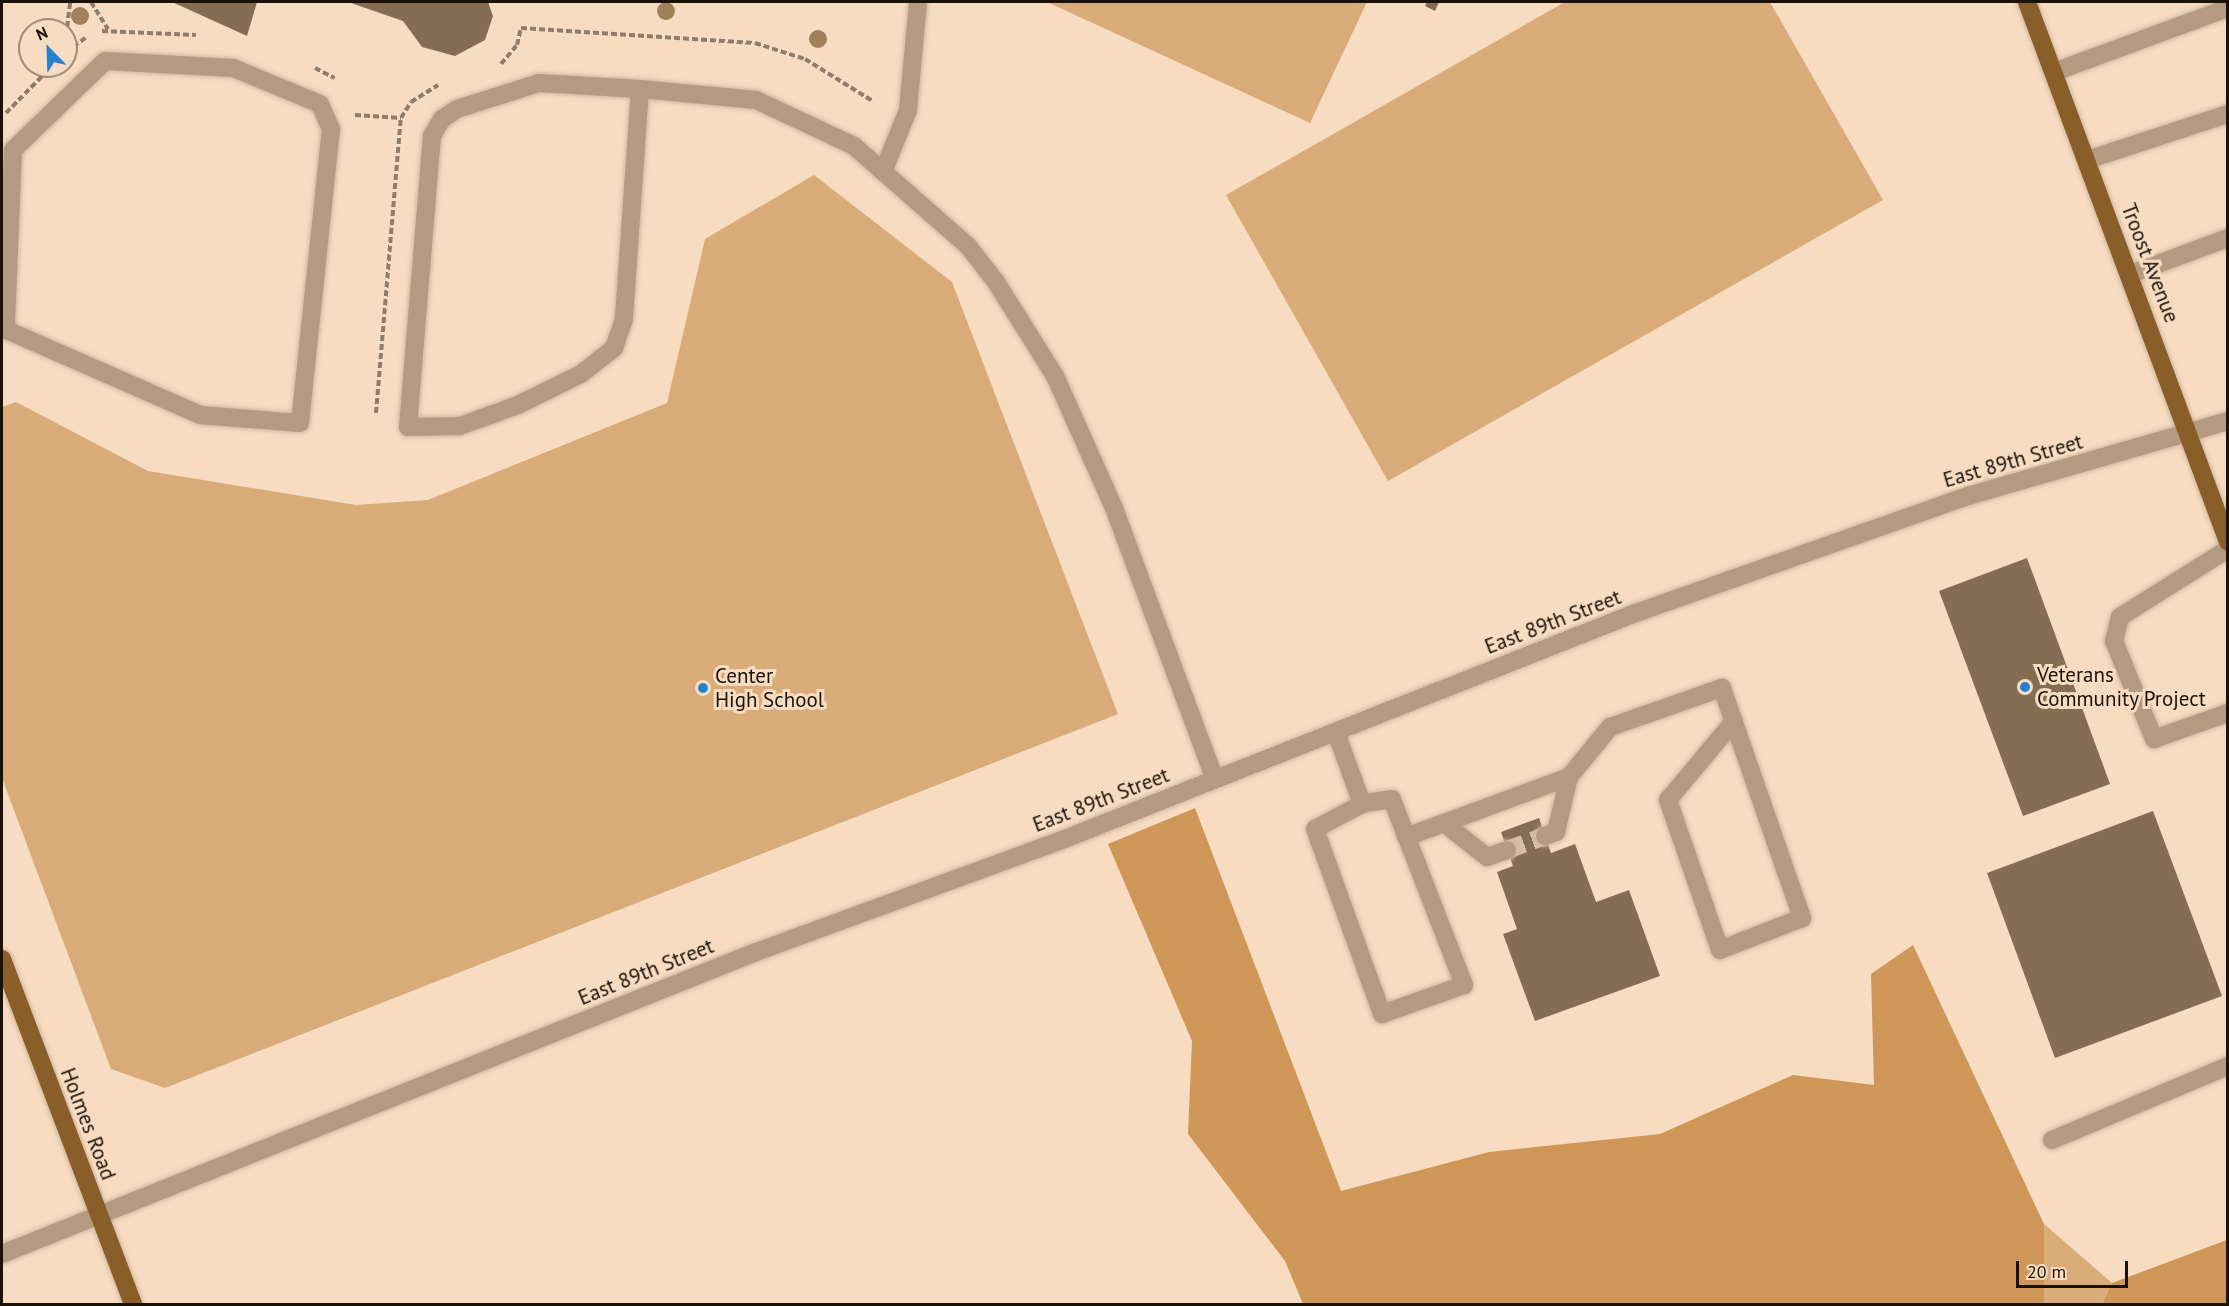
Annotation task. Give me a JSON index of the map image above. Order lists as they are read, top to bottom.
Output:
{
  "streets": {
    "main road": ["Troost Avenue", "Holmes Road"],
    "street": ["East 89th Street"]
  },
  "crossings": [
    ["Troost Avenue", "East 89th Street"],
    ["East 89th Street", "Holmes Road"]
  ],
  "places": ["Veterans Community Project", "Center High School"],
  "scale_bar": "20 m",
  "north": "top left"
}
